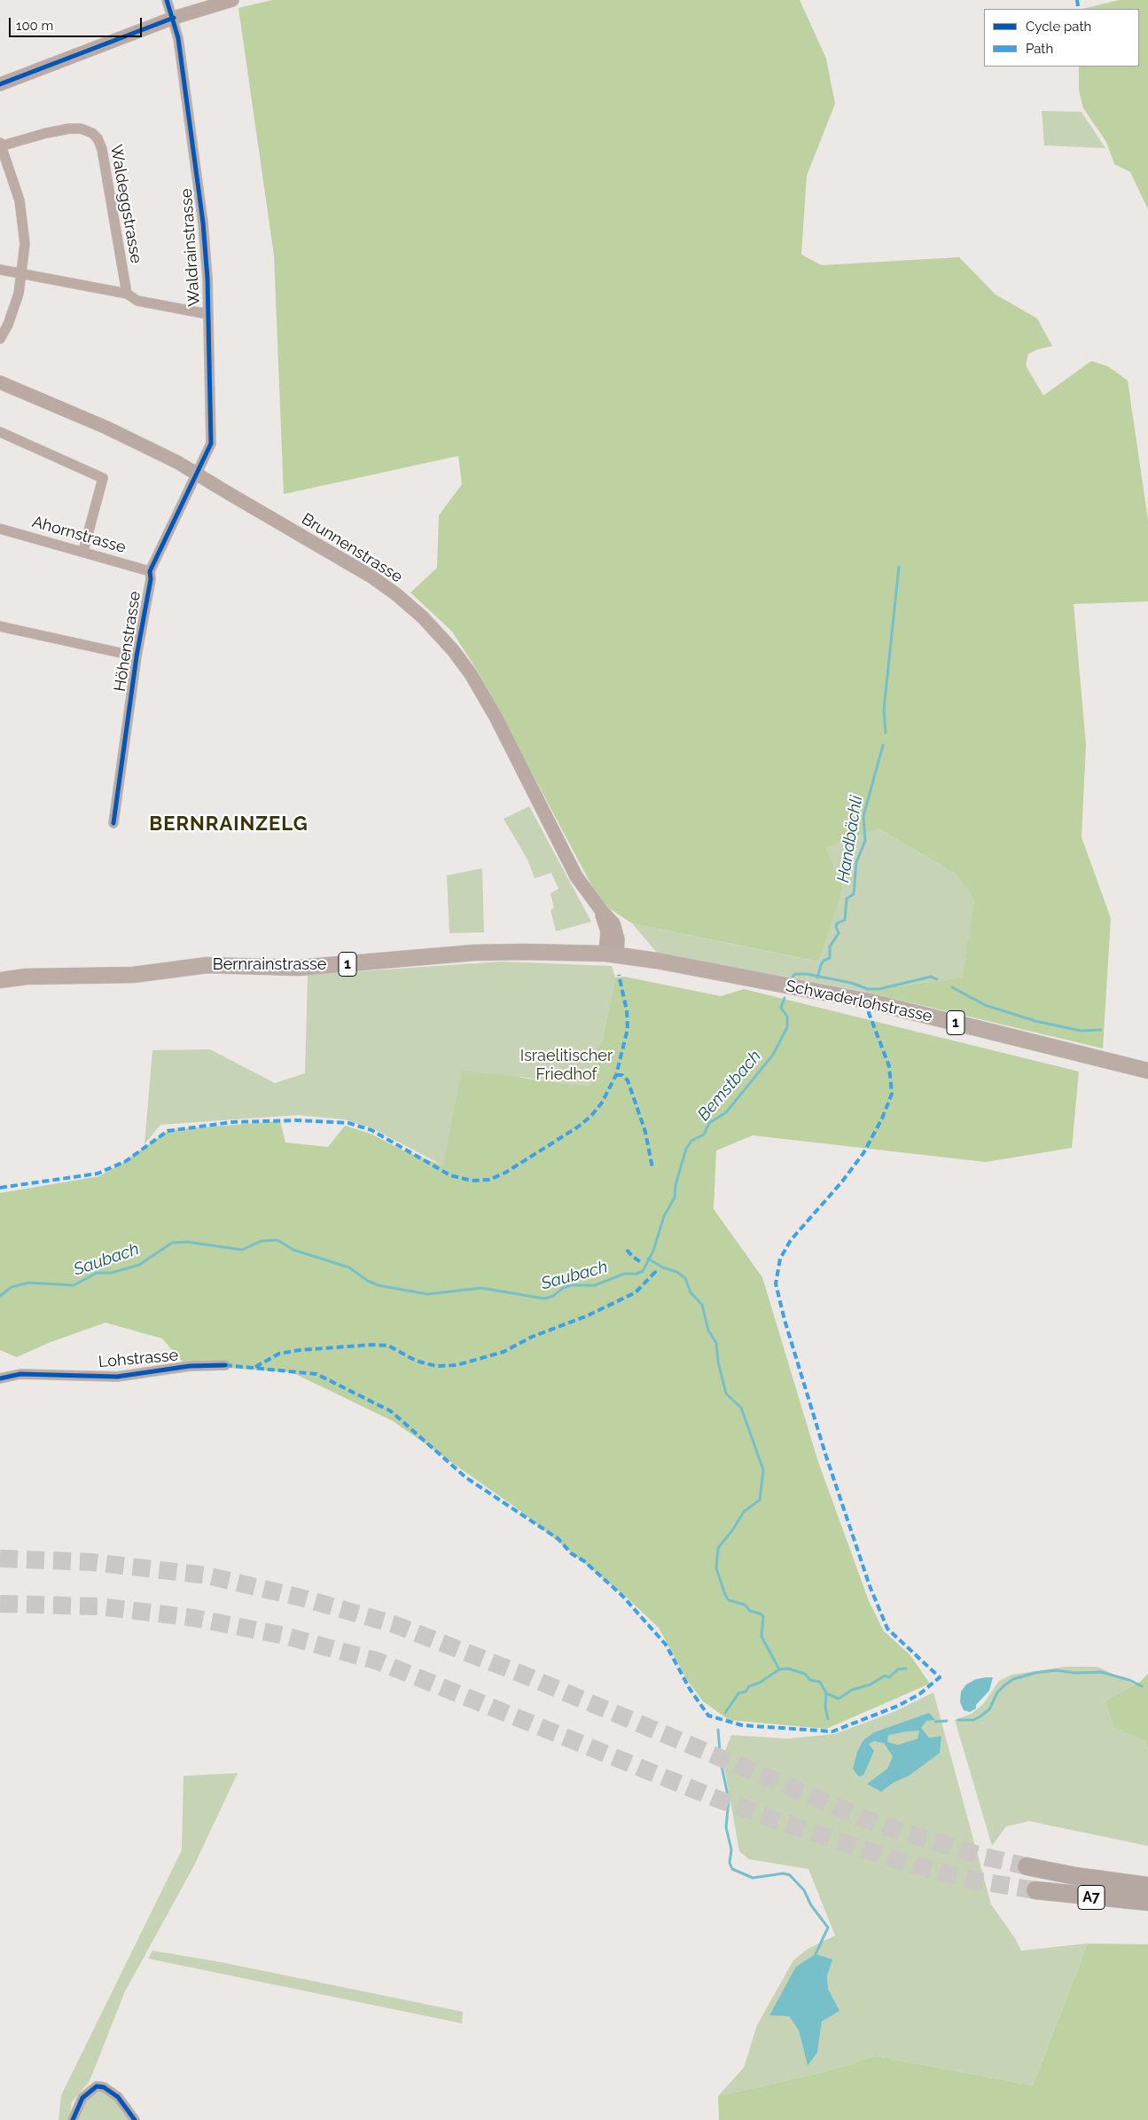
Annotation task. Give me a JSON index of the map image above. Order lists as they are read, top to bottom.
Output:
{
  "streets": {
    "highway": ["A7"],
    "main road": [
      "Brunnenstrasse",
      "1",
      "Bernrainstrasse",
      "Schwaderlohstrasse"
    ],
    "street": [
      "Waldeggstrasse",
      "Waldrainstrasse",
      "Ahornstrasse",
      "Höhenstrasse",
      "Lohstrasse"
    ]
  },
  "crossings": [
    ["Waldrainstrasse", "Brunnenstrasse"],
    ["Waldrainstrasse", "Höhenstrasse"],
    ["Ahornstrasse", "Höhenstrasse"],
    ["Brunnenstrasse", "Höhenstrasse"],
    ["Brunnenstrasse", "Bernrainstrasse"],
    ["Bernrainstrasse", "Schwaderlohstrasse"]
  ],
  "districts": ["BERNRAINZELG"],
  "water": ["Handbächli", "Bemstbach", "Saubach"],
  "parks": ["Israelitischer Friedhof"],
  "legend": ["Cycle path", "Path"],
  "scale_bar": "100 m"
}
